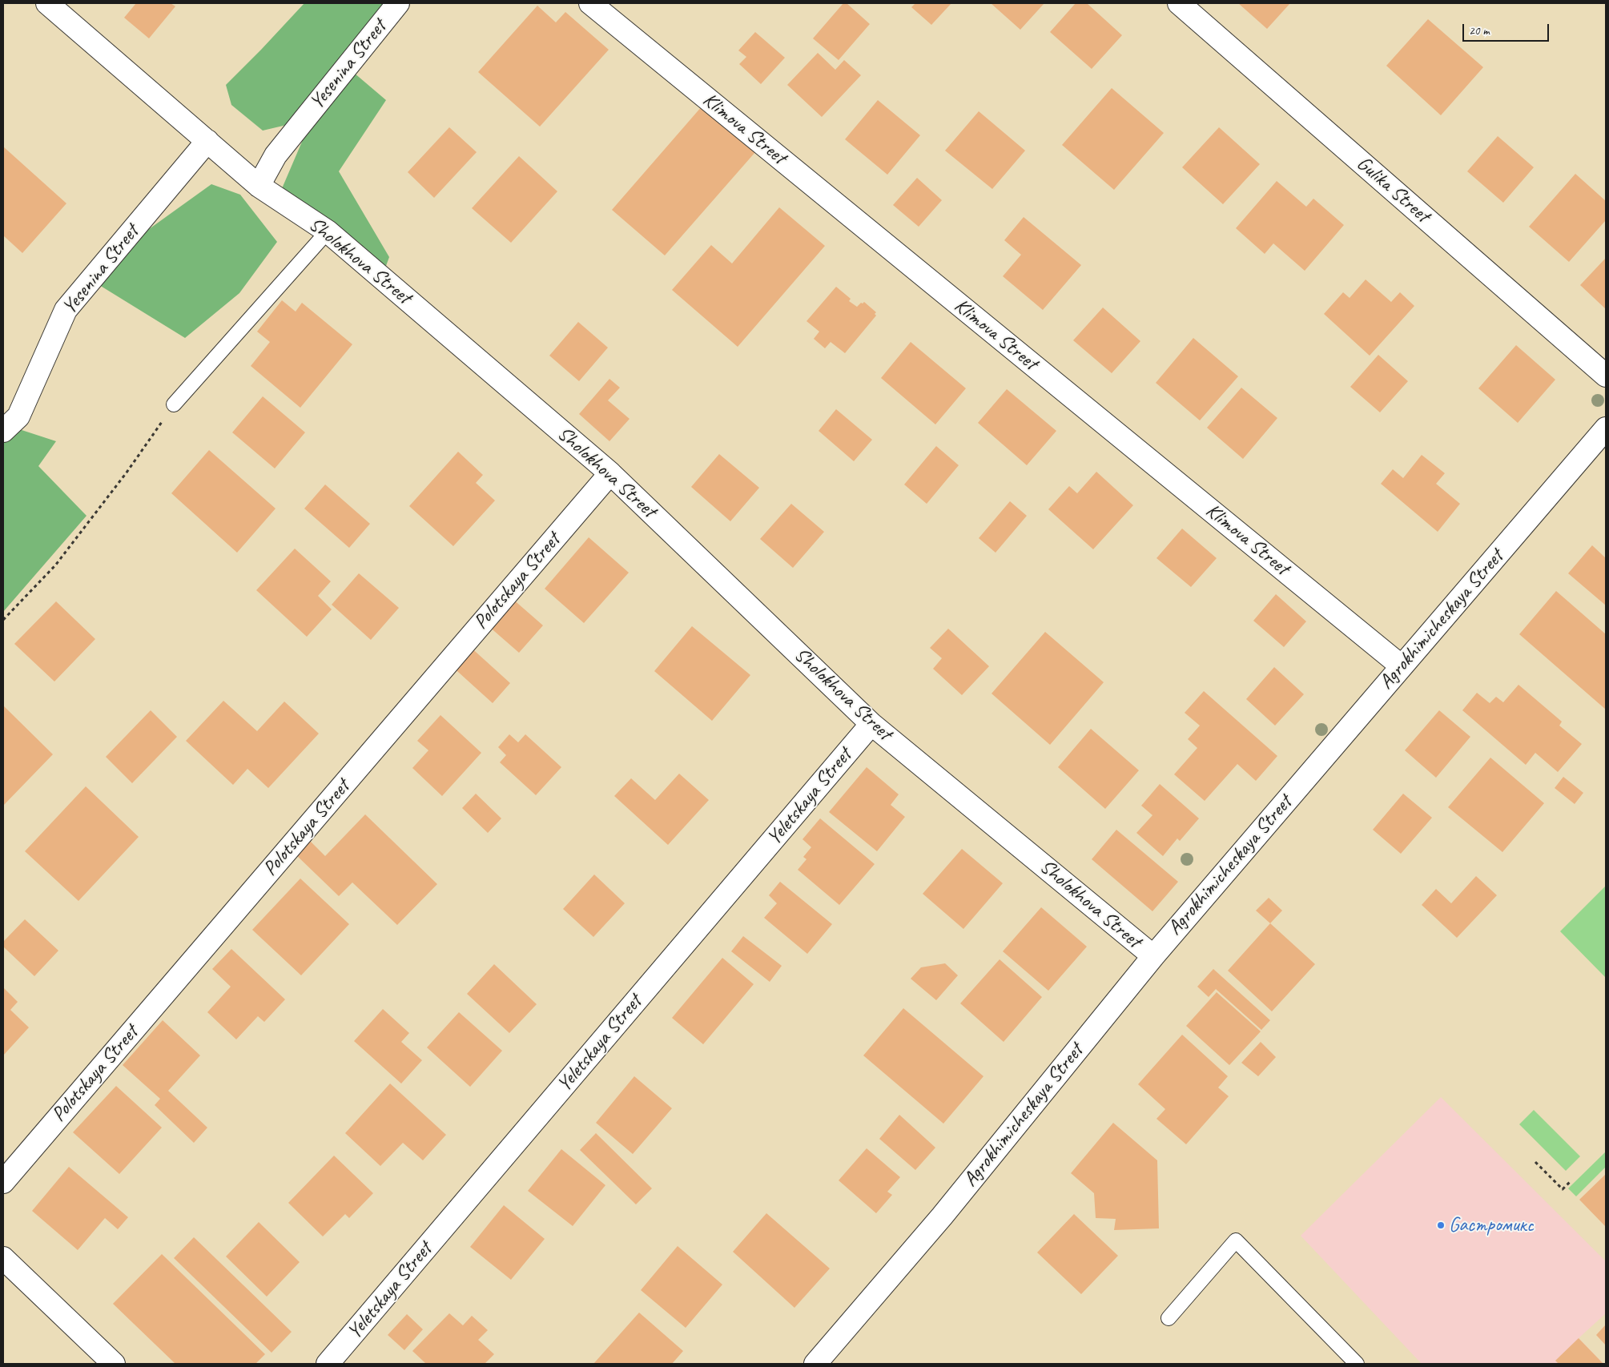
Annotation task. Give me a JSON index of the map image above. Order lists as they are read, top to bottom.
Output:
{
  "streets": {
    "street": [
      "Yesenina Street",
      "Klimova Street",
      "Gulika Street",
      "Sholokhova Street",
      "Polotskaya Street",
      "Agrokhimicheskaya Street",
      "Yeletskaya Street"
    ]
  },
  "crossings": [
    ["Yesenina Street", "Sholokhova Street"],
    ["Klimova Street", "Agrokhimicheskaya Street"],
    ["Sholokhova Street", "Polotskaya Street"],
    ["Sholokhova Street", "Agrokhimicheskaya Street"],
    ["Sholokhova Street", "Yeletskaya Street"]
  ],
  "places": ["Gастромикс"],
  "scale_bar": "20 m"
}
